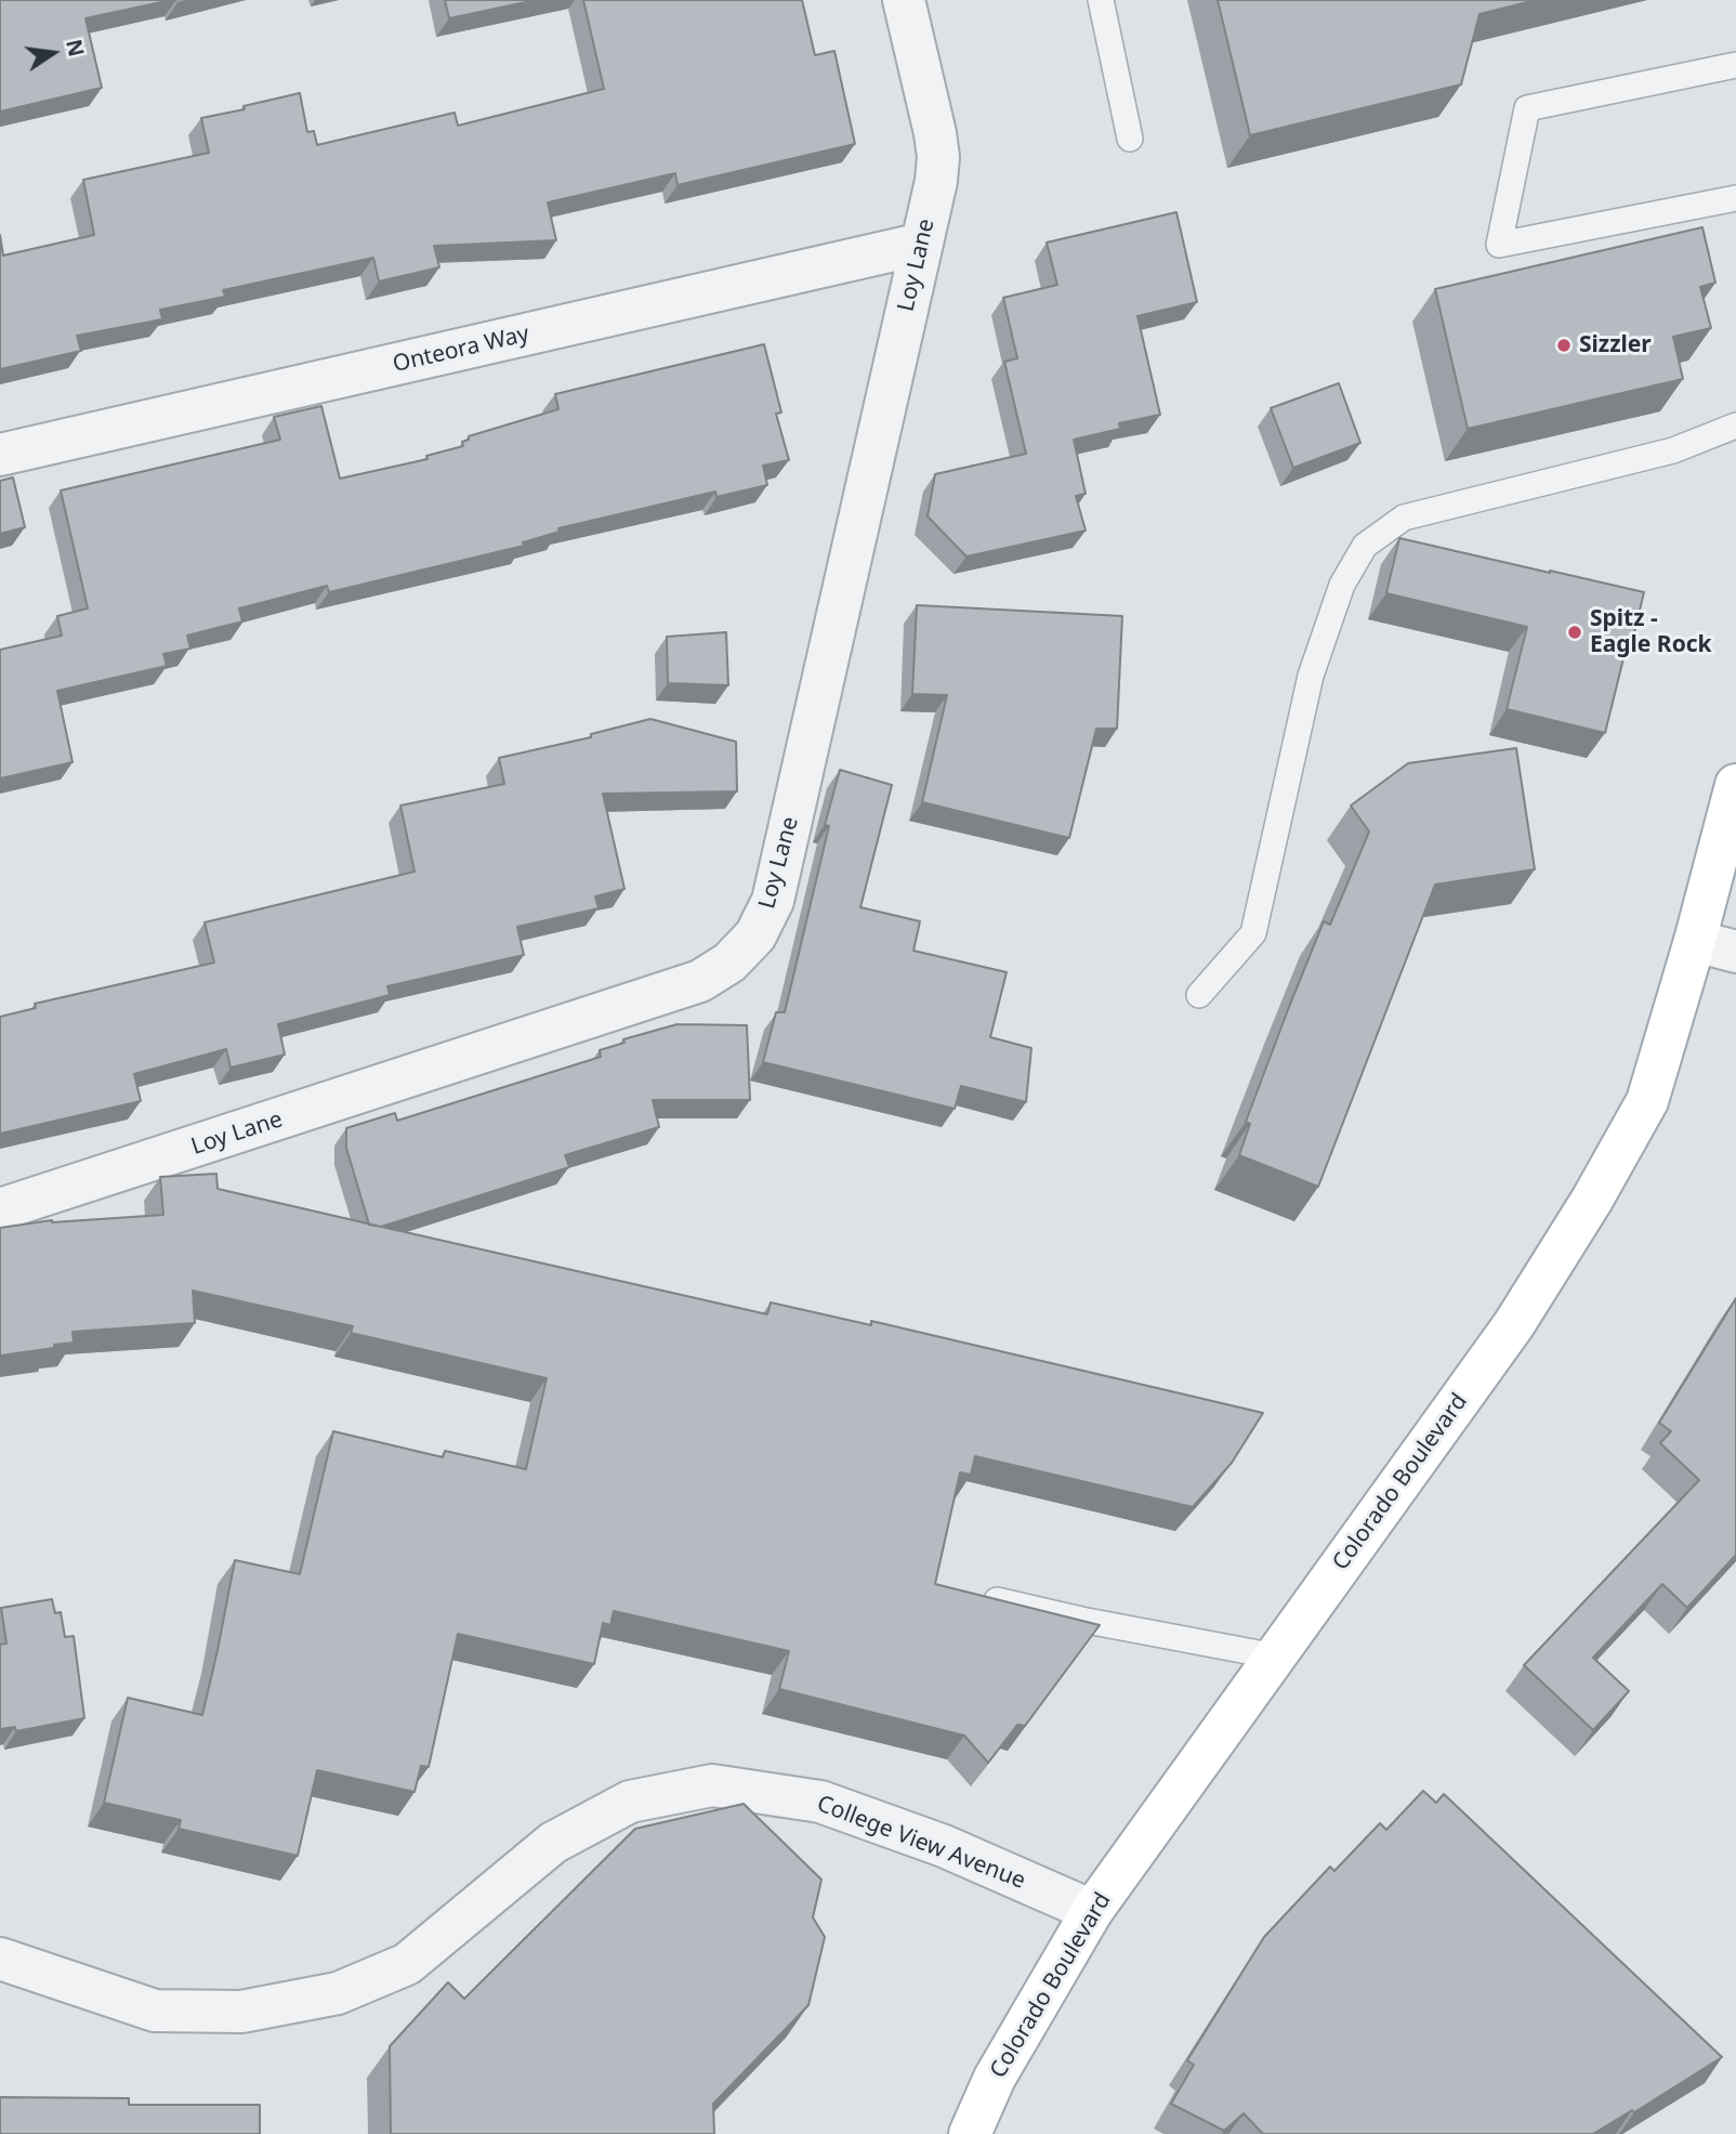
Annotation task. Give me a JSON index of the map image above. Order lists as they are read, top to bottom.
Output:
{
  "streets": {
    "main road": ["Colorado Boulevard"],
    "street": ["Loy Lane", "Onteora Way", "College View Avenue"]
  },
  "crossings": [
    ["Loy Lane", "Onteora Way"],
    ["Colorado Boulevard", "College View Avenue"]
  ],
  "places": ["Sizzler", "Spitz - Eagle Rock"],
  "north": "right"
}
